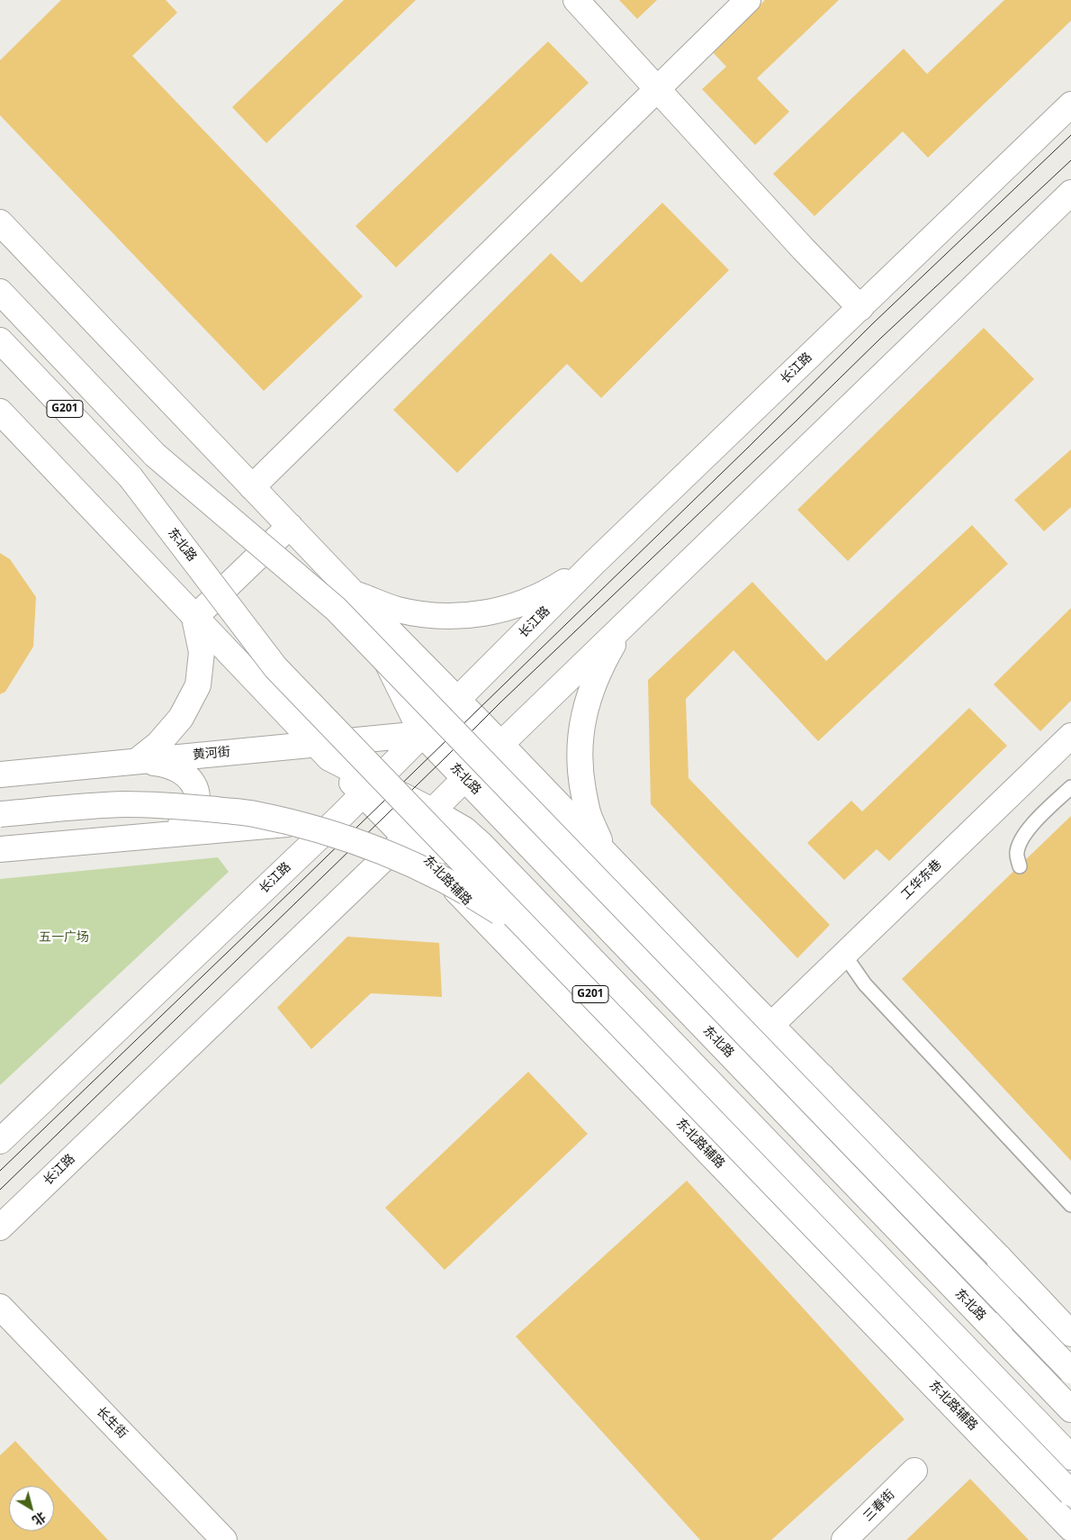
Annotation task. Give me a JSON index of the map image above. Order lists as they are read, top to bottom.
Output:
{
  "streets": {
    "main road": [
      "长江路",
      "G201",
      "东北路",
      "黄河街",
      "工华东巷",
      "东北路辅路",
      "长生街",
      "三春街"
    ]
  },
  "crossings": [
    ["长江路", "东北路"],
    ["长江路", "黄河街"],
    ["长江路", "东北路辅路"],
    ["东北路", "黄河街"]
  ],
  "parks": ["五一广场"],
  "north": "bottom right"
}
